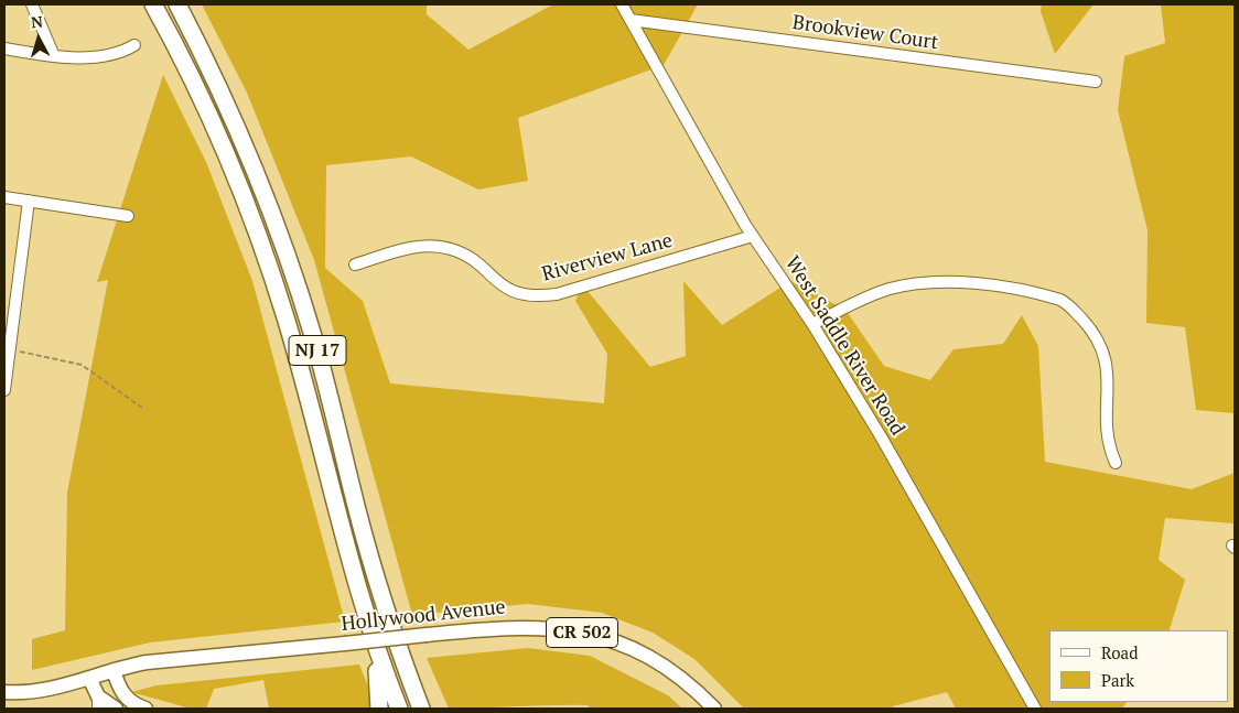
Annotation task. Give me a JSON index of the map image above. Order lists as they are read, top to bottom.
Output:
{
  "streets": {
    "highway": ["NJ 17"],
    "main road": ["Hollywood Avenue", "CR 502"],
    "street": ["Brookview Court", "Riverview Lane", "West Saddle River Road"]
  },
  "crossings": [
    ["Brookview Court", "West Saddle River Road"],
    ["Riverview Lane", "West Saddle River Road"]
  ],
  "legend": ["Road", "Park"],
  "north": "top"
}
